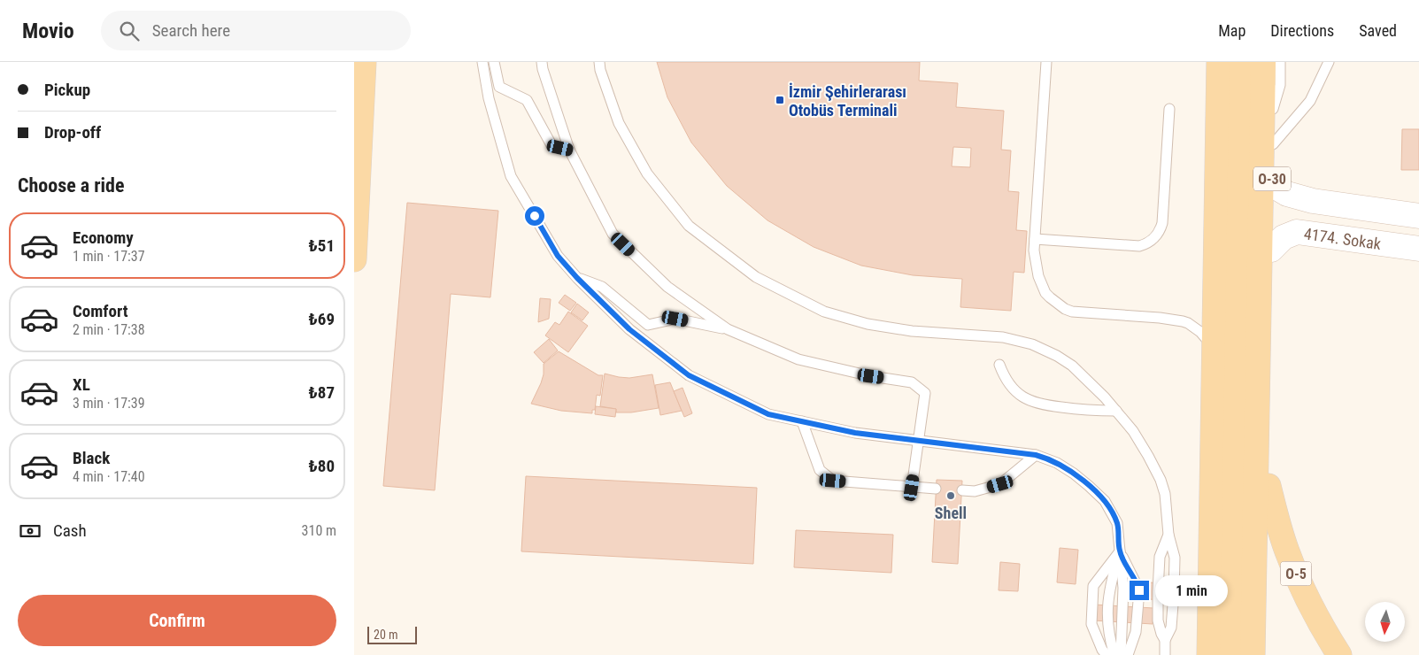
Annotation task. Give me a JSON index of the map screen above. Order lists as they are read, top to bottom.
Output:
{
  "streets": {
    "main road": ["O-30", "4174. Sokak", "O-5"]
  },
  "crossings": [
    ["O-30", "4174. Sokak"]
  ],
  "places": {
    "transit": ["İzmir Şehirlerarası Otobüs Terminali"],
    "other": ["Shell"]
  },
  "scale_bar": "20 m",
  "north": "bottom",
  "page": {
    "header": "Movio",
    "search": "Search here",
    "nav": ["Map", "Directions", "Saved"],
    "banner": ["Pickup", "Drop-off"],
    "heading": "Choose a ride",
    "list": [
      {
        "name": "Economy",
        "note": "1 min · 17:37",
        "value": "₺51"
      },
      {
        "name": "Comfort",
        "note": "2 min · 17:38",
        "value": "₺69"
      },
      {
        "name": "XL",
        "note": "3 min · 17:39",
        "value": "₺87"
      },
      {
        "name": "Black",
        "note": "4 min · 17:40",
        "value": "₺80"
      }
    ],
    "pay": ["Cash", "310 m"],
    "bubble": "1 min",
    "buttons": "Confirm",
    "scale": "20 m"
  }
}
